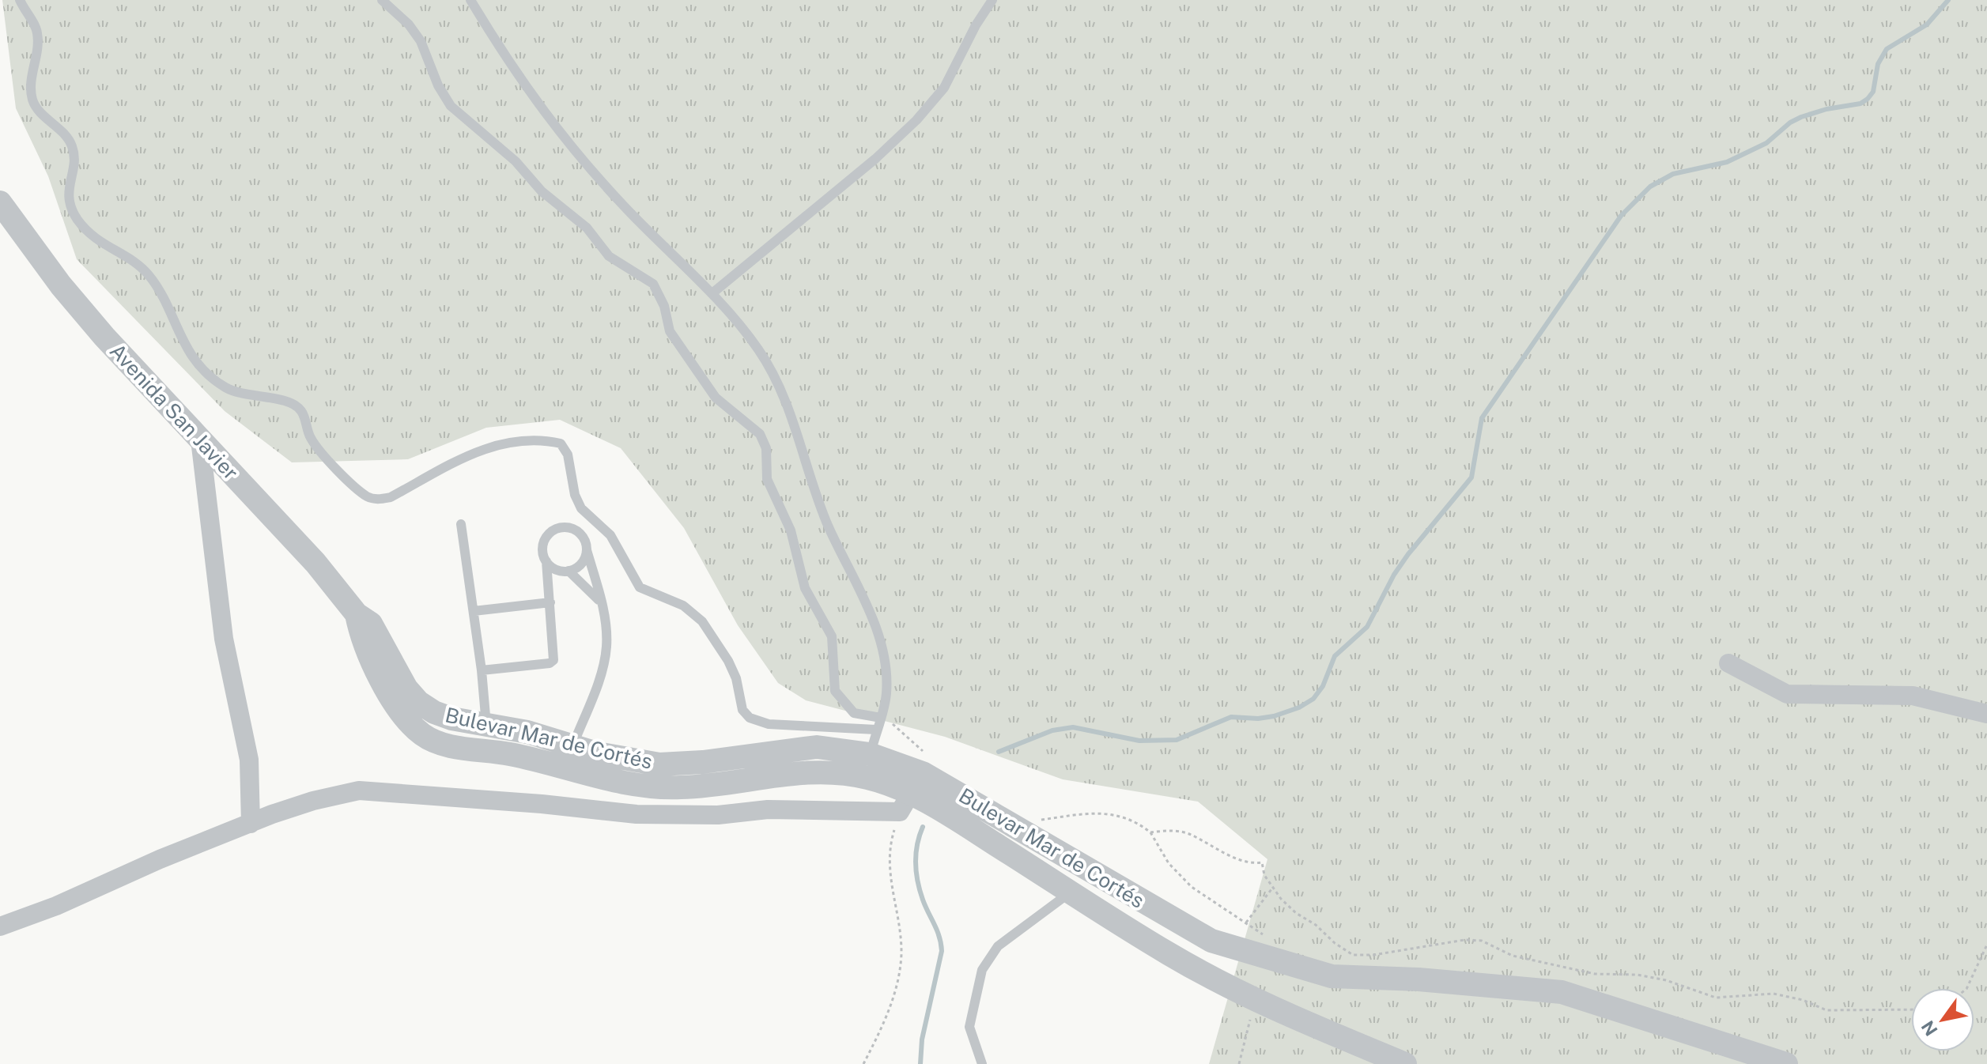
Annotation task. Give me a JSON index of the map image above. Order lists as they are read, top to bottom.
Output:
{
  "streets": {
    "street": ["Avenida San Javier", "Bulevar Mar de Cortés"]
  },
  "crossings": [
    ["Avenida San Javier", "Bulevar Mar de Cortés"]
  ],
  "north": "bottom left"
}
